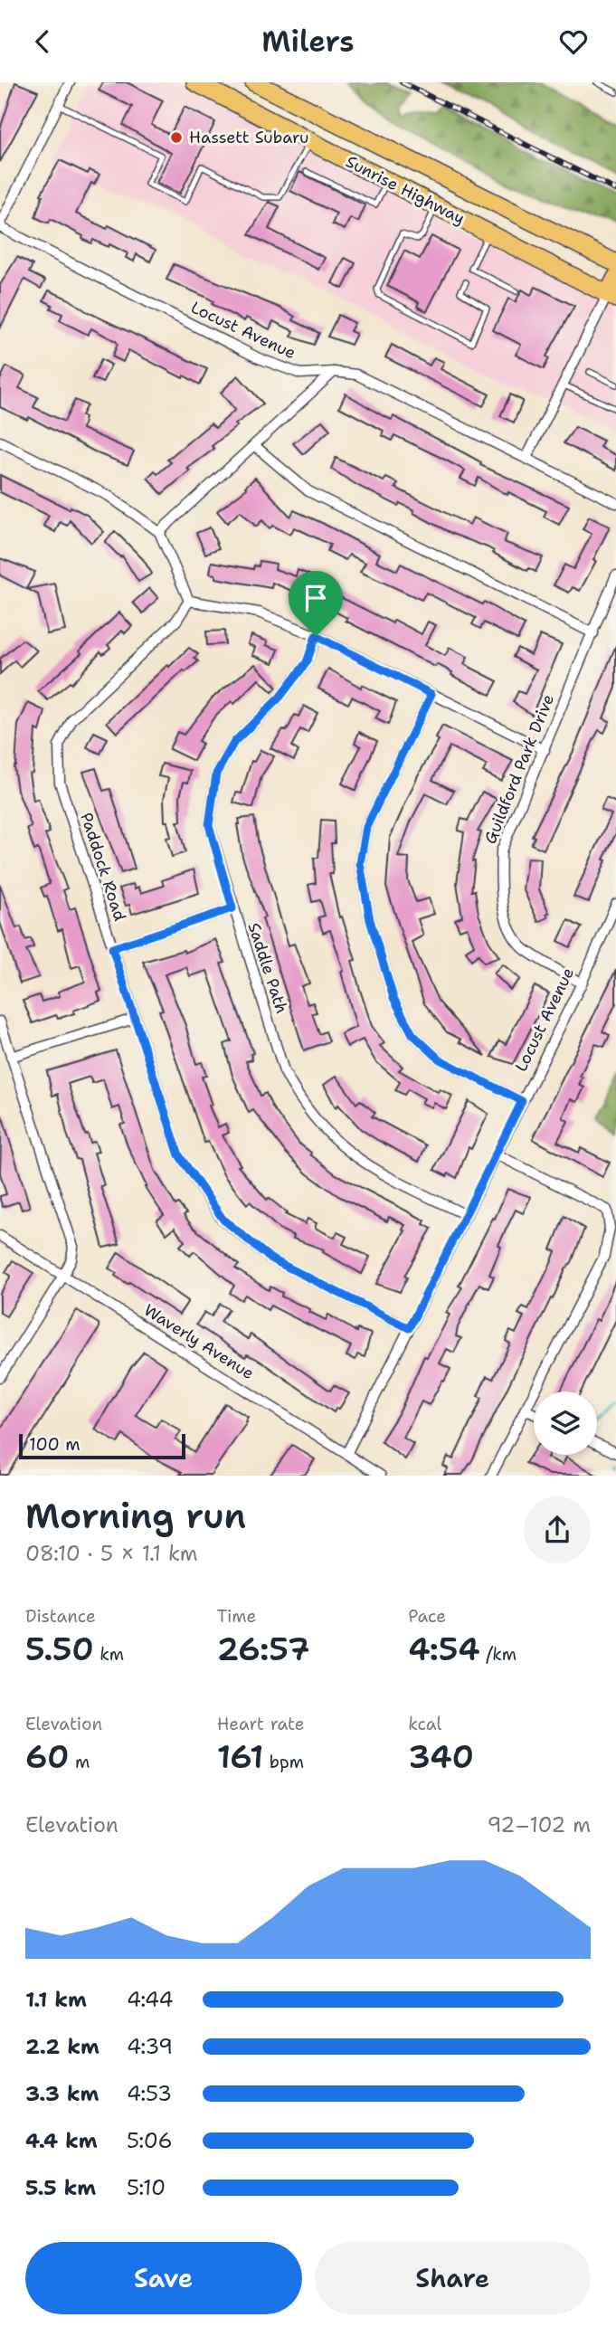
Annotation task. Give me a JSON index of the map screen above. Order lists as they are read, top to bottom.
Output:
{
  "streets": {
    "highway": ["Sunrise Highway"],
    "street": [
      "Locust Avenue",
      "Guildford Park Drive",
      "Paddock Road",
      "Saddle Path",
      "Waverly Avenue"
    ]
  },
  "crossings": [
    ["Locust Avenue", "Guildford Park Drive"],
    ["Locust Avenue", "Paddock Road"],
    ["Locust Avenue", "Saddle Path"],
    ["Locust Avenue", "Waverly Avenue"]
  ],
  "places": ["Hassett Subaru"],
  "scale_bar": "100 m",
  "page": {
    "header": "Milers",
    "scale": "100 m",
    "heading": ["Morning run", "08:10 · 5 × 1.1 km"],
    "stats": [
      ["Distance", "5.50 km"],
      ["Time", "26:57"],
      ["Pace", "4:54 /km"],
      ["Elevation", "60 m"],
      ["Heart rate", "161 bpm"],
      ["kcal", "340"]
    ],
    "chart": ["Elevation", "92–102 m"],
    "list": [
      {
        "name": "1.1 km",
        "note": "4:44"
      },
      {
        "name": "2.2 km",
        "note": "4:39"
      },
      {
        "name": "3.3 km",
        "note": "4:53"
      },
      {
        "name": "4.4 km",
        "note": "5:06"
      },
      {
        "name": "5.5 km",
        "note": "5:10"
      }
    ],
    "buttons": ["Save", "Share"]
  }
}
